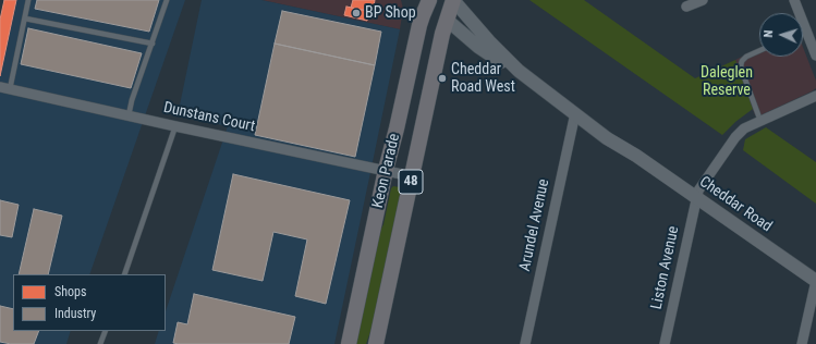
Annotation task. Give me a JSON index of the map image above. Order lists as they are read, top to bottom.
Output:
{
  "streets": {
    "main road": ["Keon Parade", "48", "Cheddar Road"],
    "street": ["Dunstans Court", "Arundel Avenue", "Liston Avenue"]
  },
  "crossings": [
    ["Dunstans Court", "Keon Parade"],
    ["Keon Parade", "Cheddar Road"],
    ["Cheddar Road", "Arundel Avenue"],
    ["Cheddar Road", "Liston Avenue"]
  ],
  "parks": ["Daleglen Reserve"],
  "places": ["BP Shop", "Cheddar Road West"],
  "legend": ["Shops", "Industry"],
  "north": "left"
}
